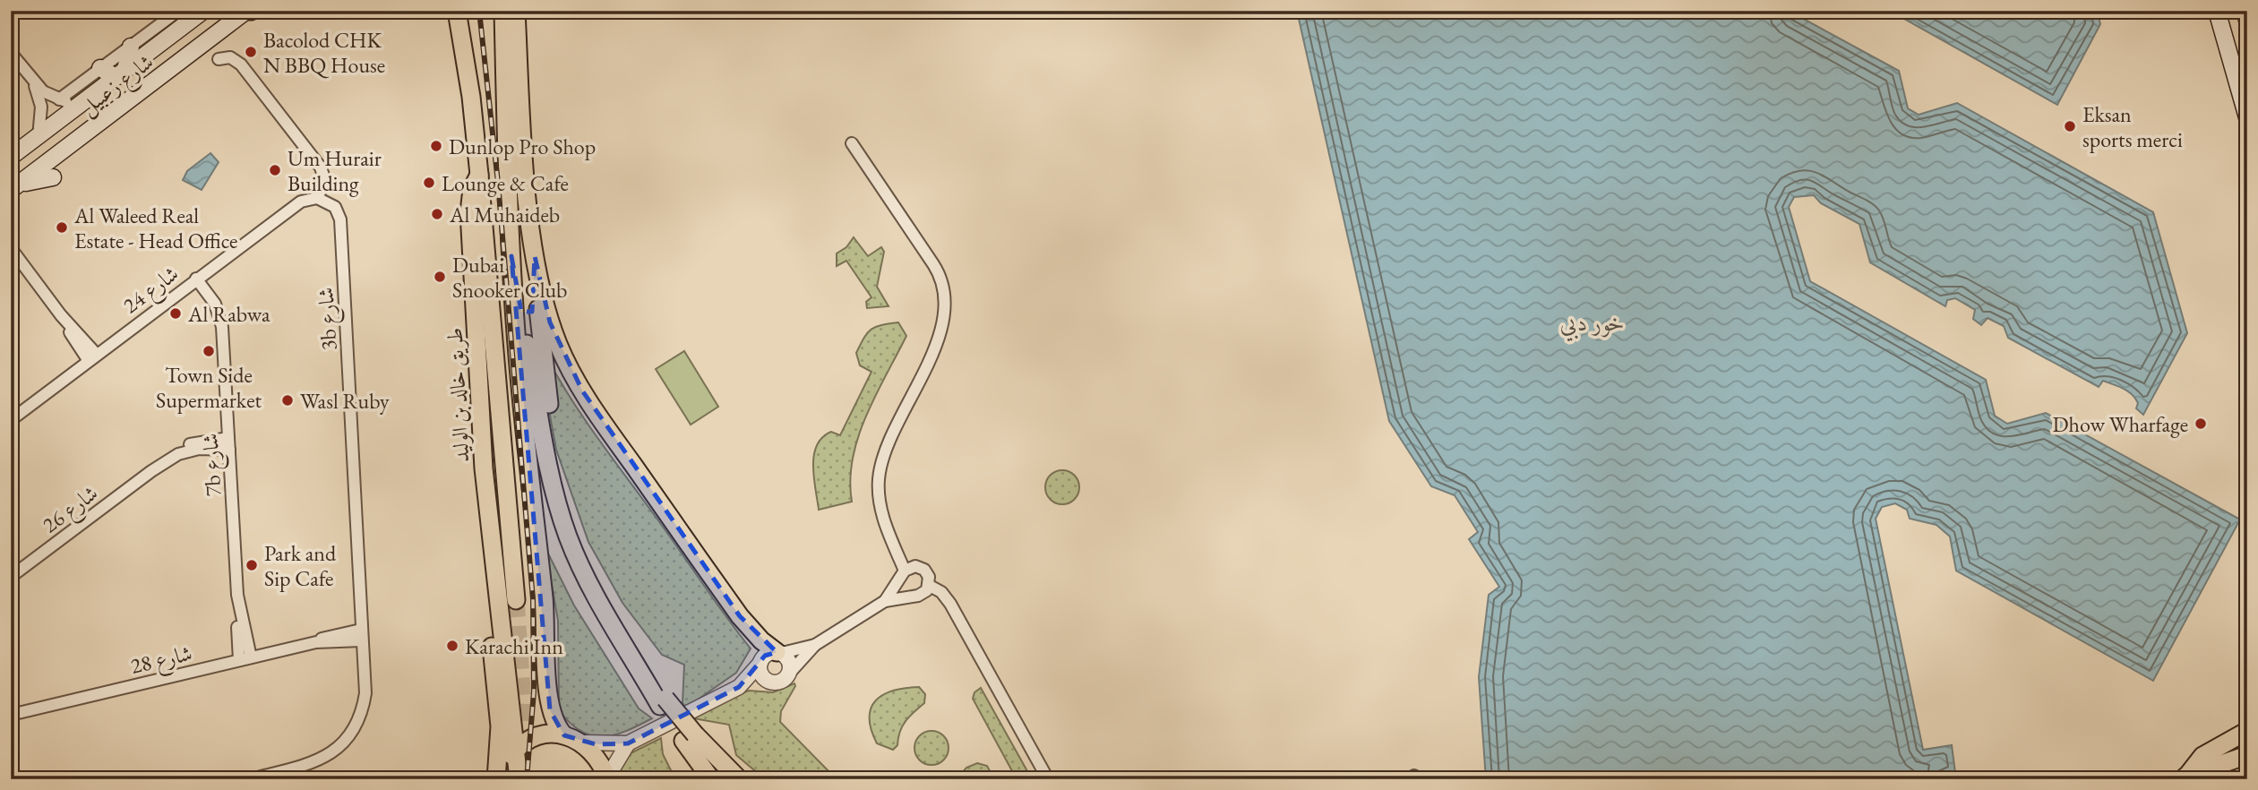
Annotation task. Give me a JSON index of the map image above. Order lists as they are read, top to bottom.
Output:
{
  "streets": {
    "main road": ["شارع زعبيل", "طريق خالد بن الوليد"],
    "street": [
      "شارع 24",
      "3b شارع",
      "7b شارع",
      "شارع 26",
      "شارع 28"
    ]
  },
  "crossings": [
    ["شارع 24", "3b شارع"],
    ["شارع 24", "7b شارع"],
    ["3b شارع", "شارع 28"],
    ["7b شارع", "شارع 26"],
    ["7b شارع", "شارع 28"]
  ],
  "water": ["خور دبي"],
  "places": [
    "Bacolod CHK N BBQ House",
    "Eksan sports merci",
    "Dunlop Pro Shop",
    "Um Hurair Building",
    "Lounge & Cafe",
    "Al Muhaideb",
    "Al Waleed Real Estate - Head Office",
    "Dubai Snooker Club",
    "Al Rabwa",
    "Town Side Supermarket",
    "Wasl Ruby",
    "Dhow Wharfage",
    "Park and Sip Cafe",
    "Karachi Inn"
  ]
}
